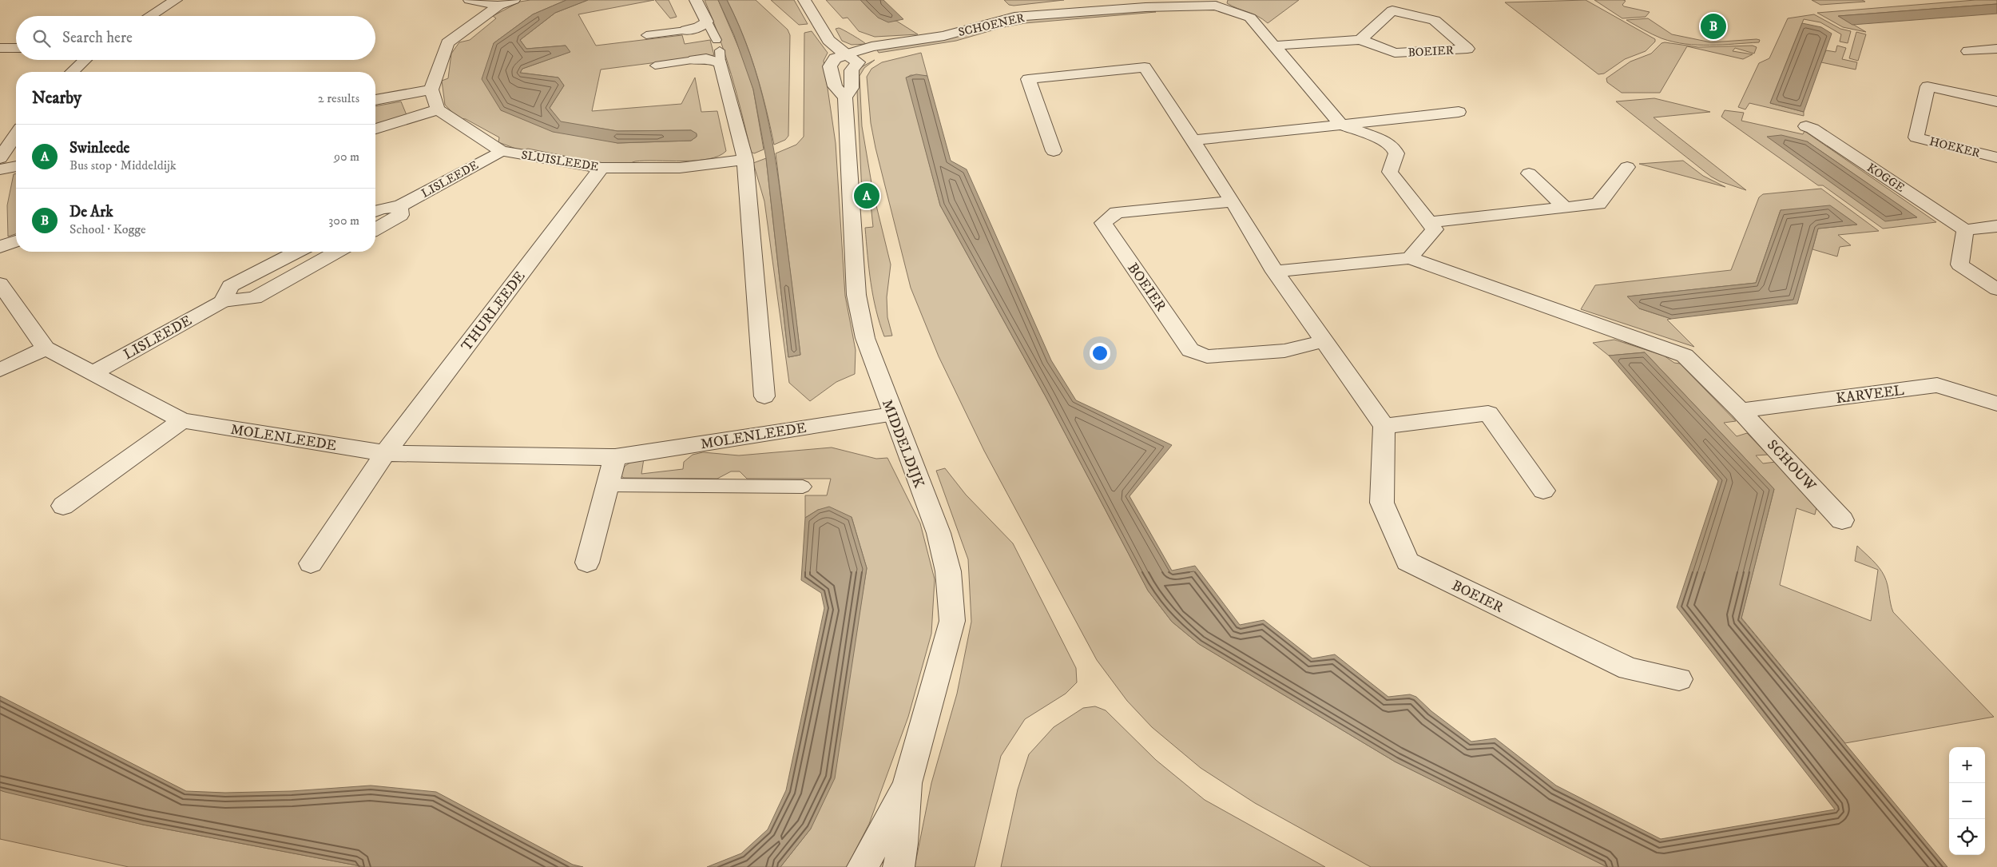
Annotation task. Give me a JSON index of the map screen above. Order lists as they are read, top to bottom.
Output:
{
  "streets": {
    "street": [
      "SCHOENER",
      "BOEIER",
      "HOEKER",
      "SLUISLEEDE",
      "KOGGE",
      "LISLEEDE",
      "THURLEEDE",
      "KARVEEL",
      "MOLENLEEDE",
      "MIDDELDIJK",
      "SCHOUW"
    ]
  },
  "crossings": [
    ["SCHOENER", "MIDDELDIJK"],
    ["SLUISLEEDE", "LISLEEDE"],
    ["SLUISLEEDE", "THURLEEDE"],
    ["LISLEEDE", "MOLENLEEDE"],
    ["THURLEEDE", "MOLENLEEDE"],
    ["KARVEEL", "SCHOUW"],
    ["MOLENLEEDE", "MIDDELDIJK"]
  ],
  "page": {
    "pins": ["B", "A"],
    "search": "Search here",
    "heading": ["Nearby", "2 results"],
    "list": [
      {
        "mark": "A",
        "name": "Swinleede",
        "note": "Bus stop · Middeldijk",
        "value": "90 m"
      },
      {
        "mark": "B",
        "name": "De Ark",
        "note": "School · Kogge",
        "value": "300 m"
      }
    ],
    "map_buttons": ["+", "−"]
  }
}
